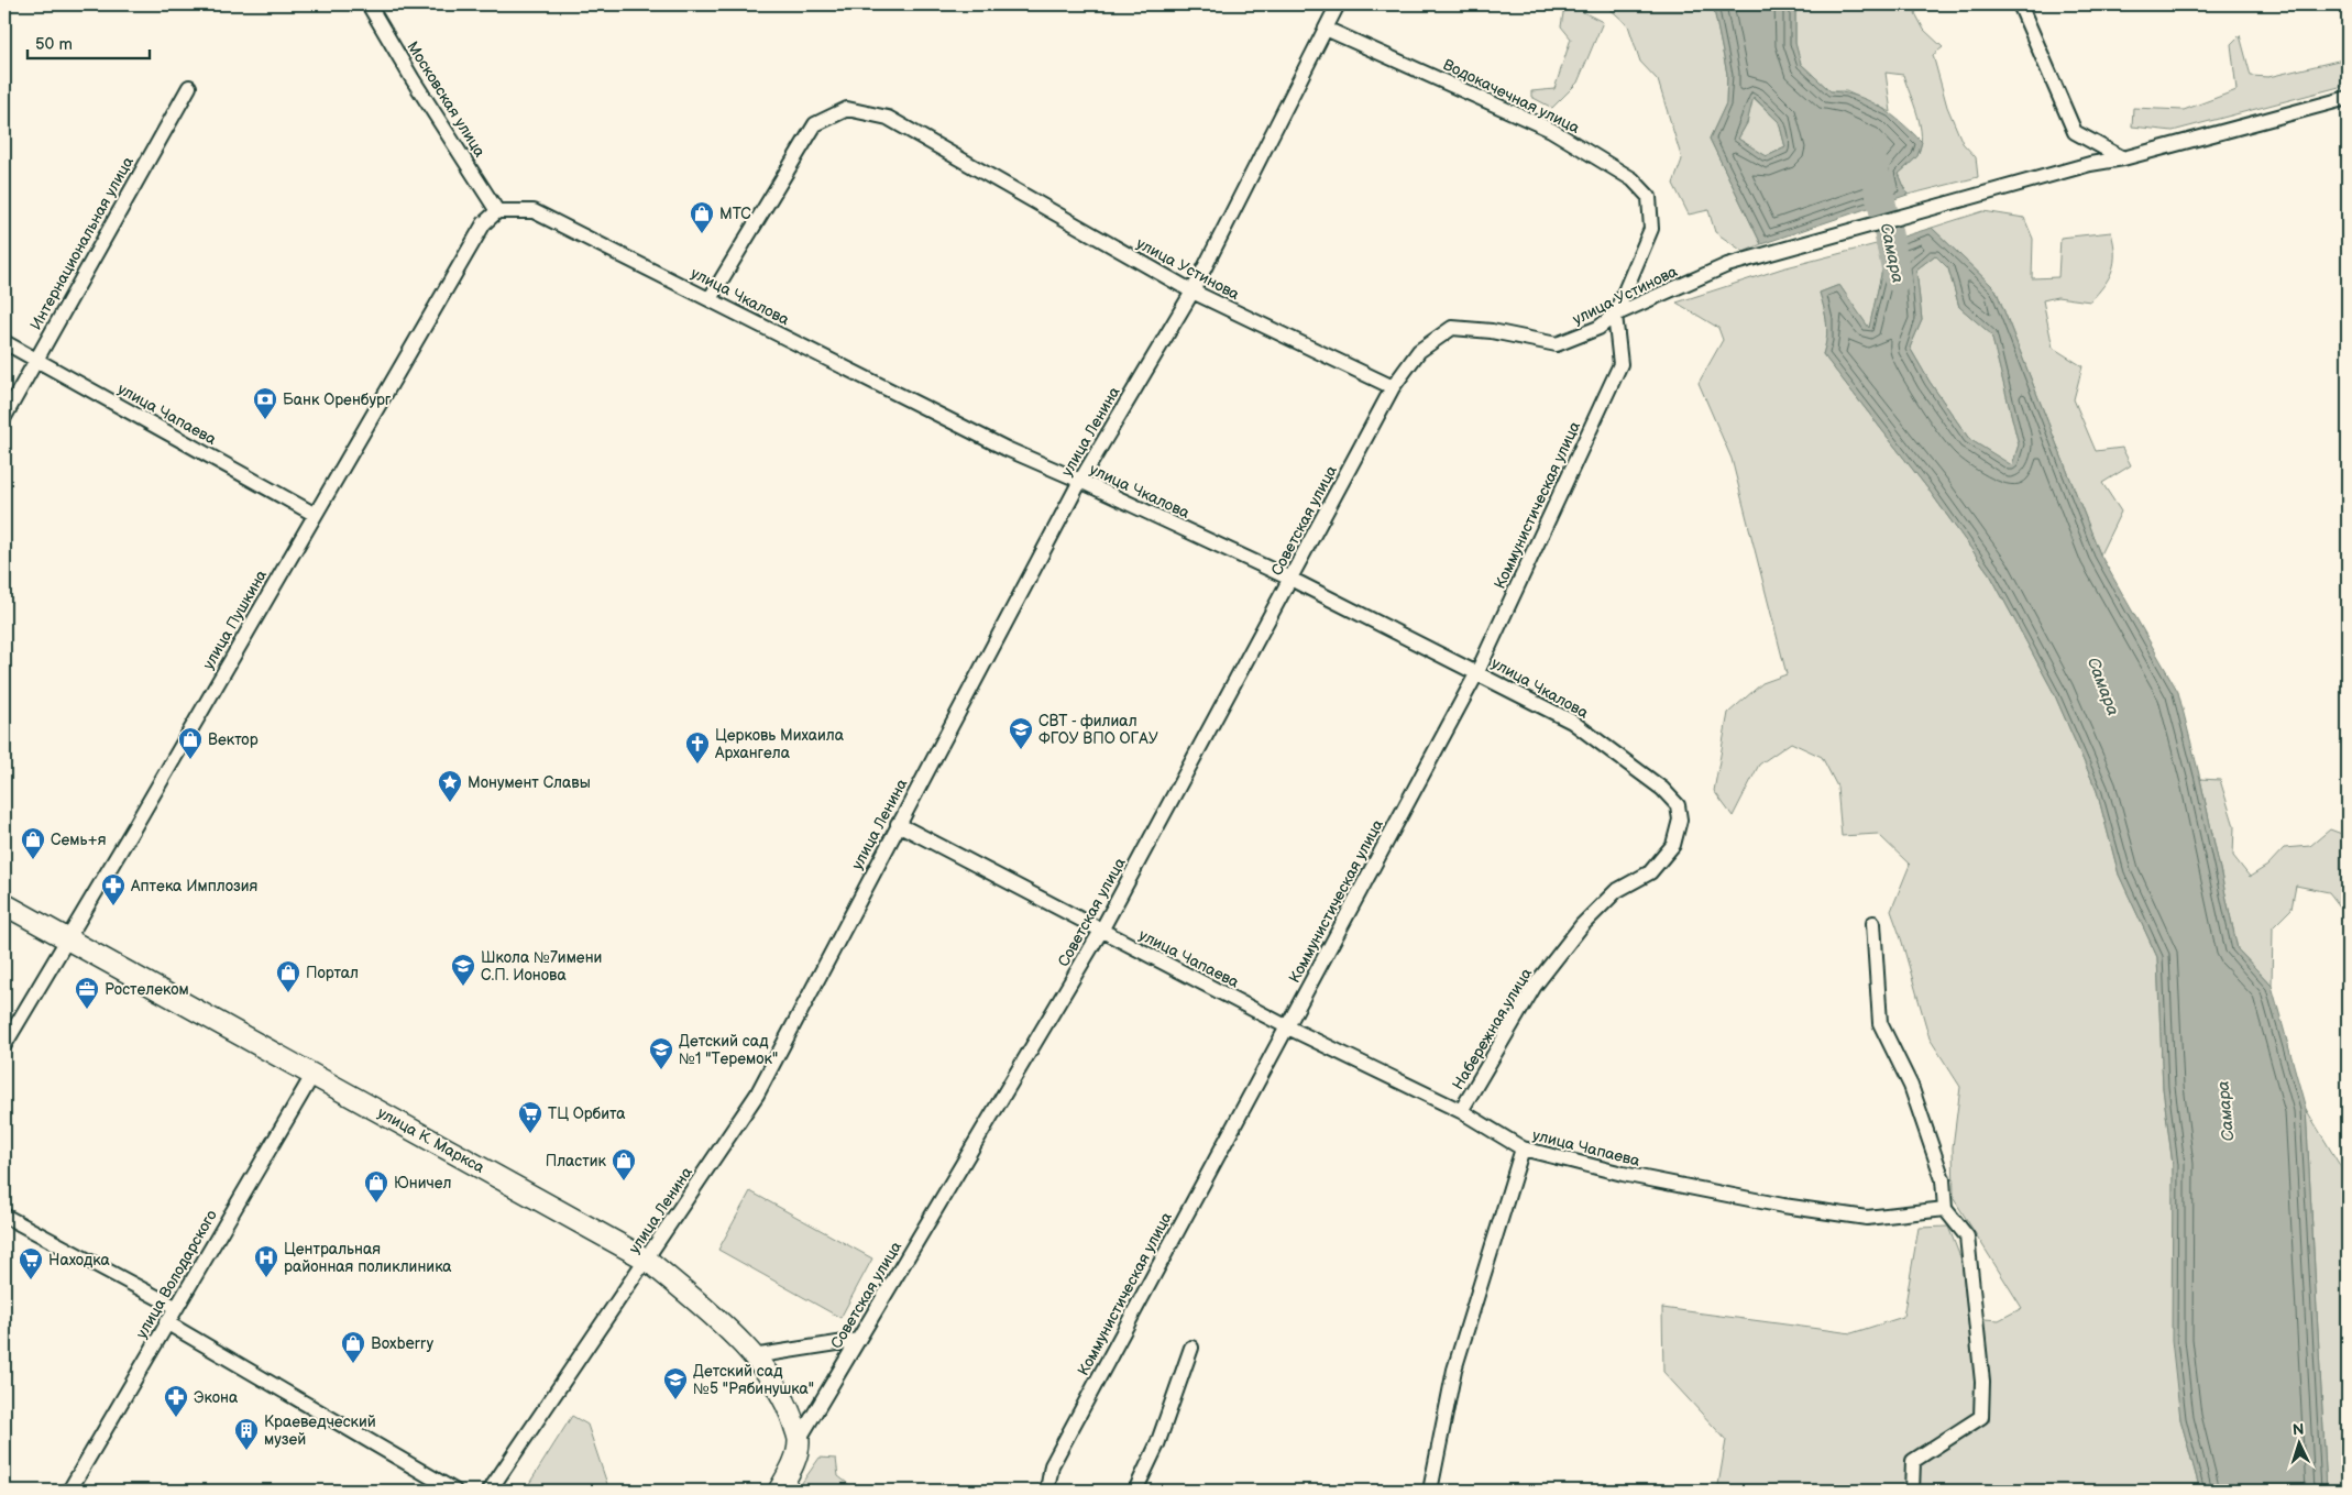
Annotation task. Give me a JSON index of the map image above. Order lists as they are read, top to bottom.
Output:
{
  "streets": {
    "main road": ["улица К. Маркса"],
    "street": [
      "Водокачечная улица",
      "Московская улица",
      "Интернациональная улица",
      "улица Устинова",
      "улица Чкалова",
      "улица Чапаева",
      "улица Ленина",
      "Коммунистическая улица",
      "Советская улица",
      "улица Пушкина",
      "Набережная улица",
      "улица Володарского"
    ]
  },
  "crossings": [
    ["Водокачечная улица", "улица Устинова"],
    ["Водокачечная улица", "улица Ленина"],
    ["Водокачечная улица", "Коммунистическая улица"],
    ["Московская улица", "улица Чкалова"],
    ["Московская улица", "улица Пушкина"],
    ["Интернациональная улица", "улица Чапаева"],
    ["улица Устинова", "улица Чкалова"],
    ["улица Устинова", "улица Ленина"],
    ["улица Устинова", "Коммунистическая улица"],
    ["улица Устинова", "Советская улица"],
    ["улица Чкалова", "улица Ленина"],
    ["улица Чкалова", "Коммунистическая улица"],
    ["улица Чкалова", "Советская улица"],
    ["улица Чкалова", "улица Пушкина"],
    ["улица Чкалова", "Набережная улица"],
    ["улица Чапаева", "улица Ленина"],
    ["улица Чапаева", "Коммунистическая улица"],
    ["улица Чапаева", "Советская улица"],
    ["улица Чапаева", "улица Пушкина"],
    ["улица Чапаева", "Набережная улица"],
    ["улица Ленина", "улица К. Маркса"],
    ["Советская улица", "улица К. Маркса"],
    ["улица Пушкина", "улица К. Маркса"],
    ["улица К. Маркса", "улица Володарского"]
  ],
  "water": ["Самара"],
  "places": {
    "shop": [
      "МТС",
      "Вектор",
      "Семь+я",
      "Портал",
      "Пластик",
      "Юничел",
      "Boxberry"
    ],
    "bank": ["Банк Оренбург"],
    "school or university": [
      "СВТ - филиал ФГОУ ВПО ОГАУ",
      "Школа №7имени С.П. Ионова",
      "Детский сад №1 \"Теремок\"",
      "Детский сад №5 \"Рябинушка\""
    ],
    "church": ["Церковь Михаила Архангела"],
    "place": ["Монумент Славы"],
    "pharmacy": ["Аптека Имплозия", "Экона"],
    "office": ["Ростелеком"],
    "supermarket": ["ТЦ Орбита", "Находка"],
    "hospital": ["Центральная районная поликлиника"],
    "building": ["Краеведческий музей"]
  },
  "scale_bar": "50 m",
  "north": "top"
}
